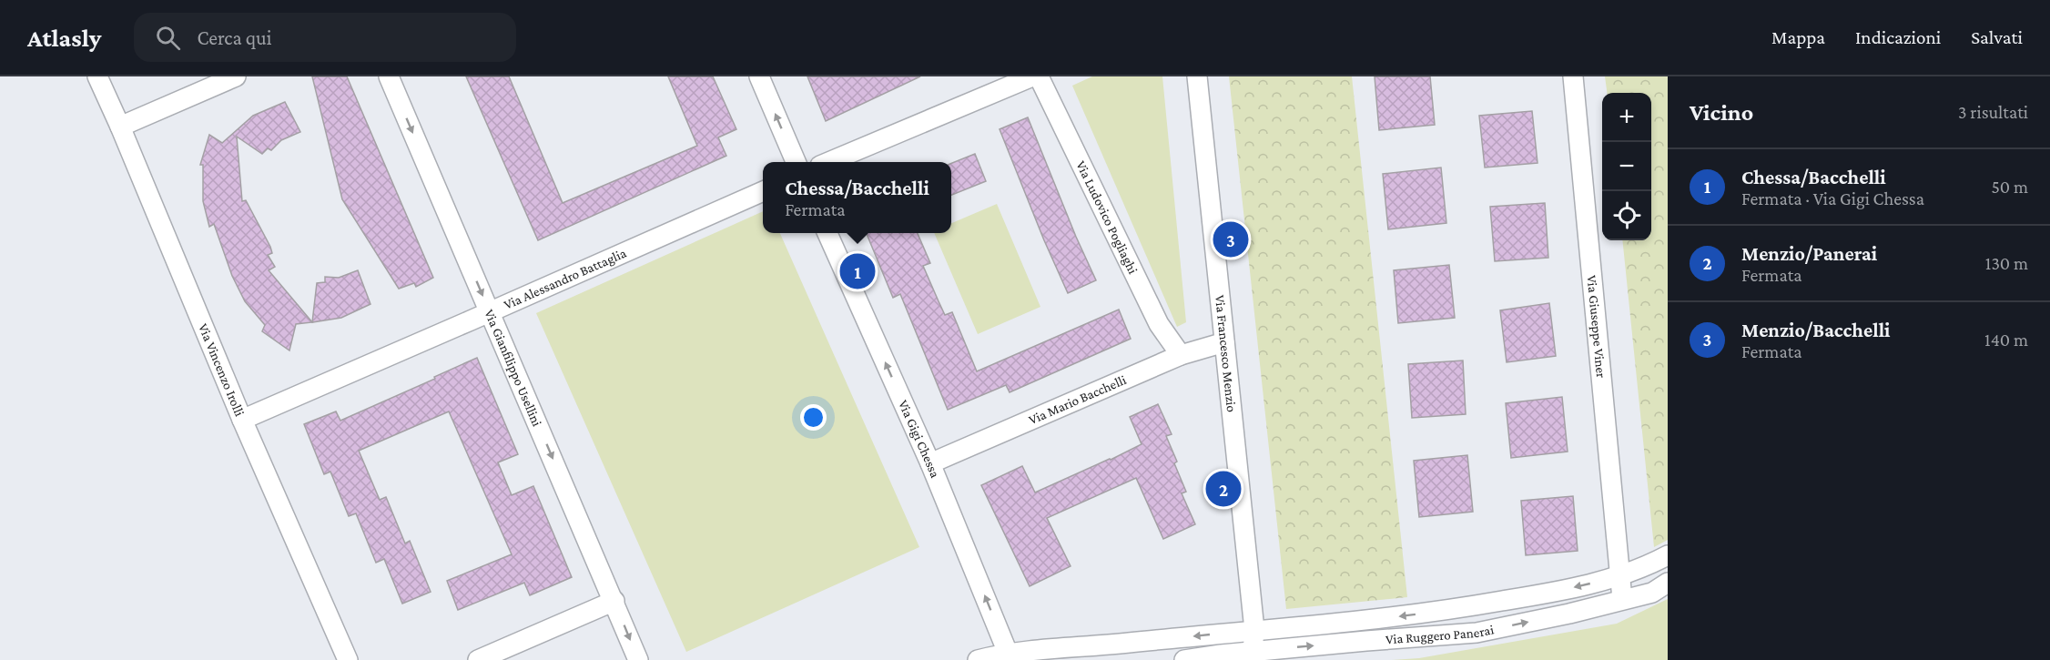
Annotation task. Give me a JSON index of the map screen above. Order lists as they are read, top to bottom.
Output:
{
  "streets": {
    "street": [
      "Via Ludovico Pogliaghi",
      "Via Alessandro Battaglia",
      "Via Giuseppe Viner",
      "Via Francesco Menzio",
      "Via Gianfilippo Usellini",
      "Via Vincenzo Irolli",
      "Via Mario Bacchelli",
      "Via Gigi Chessa",
      "Via Ruggero Panerai"
    ]
  },
  "crossings": [
    ["Via Ludovico Pogliaghi", "Via Mario Bacchelli"],
    ["Via Alessandro Battaglia", "Via Gianfilippo Usellini"],
    ["Via Alessandro Battaglia", "Via Vincenzo Irolli"],
    ["Via Giuseppe Viner", "Via Ruggero Panerai"],
    ["Via Francesco Menzio", "Via Mario Bacchelli"],
    ["Via Francesco Menzio", "Via Ruggero Panerai"],
    ["Via Mario Bacchelli", "Via Gigi Chessa"],
    ["Via Gigi Chessa", "Via Ruggero Panerai"]
  ],
  "one_way": ["Via Gianfilippo Usellini", "Via Gigi Chessa"],
  "page": {
    "header": "Atlasly",
    "search": "Cerca qui",
    "nav": ["Mappa", "Indicazioni", "Salvati"],
    "heading": ["Vicino", "3 risultati"],
    "map_buttons": ["+", "−"],
    "list": [
      {
        "mark": "1",
        "name": "Chessa/Bacchelli",
        "note": "Fermata · Via Gigi Chessa",
        "value": "50 m"
      },
      {
        "mark": "2",
        "name": "Menzio/Panerai",
        "note": "Fermata",
        "value": "130 m"
      },
      {
        "mark": "3",
        "name": "Menzio/Bacchelli",
        "note": "Fermata",
        "value": "140 m"
      }
    ],
    "popup": ["Chessa/Bacchelli", "Fermata"],
    "pins": ["3", "1", "2"]
  }
}
